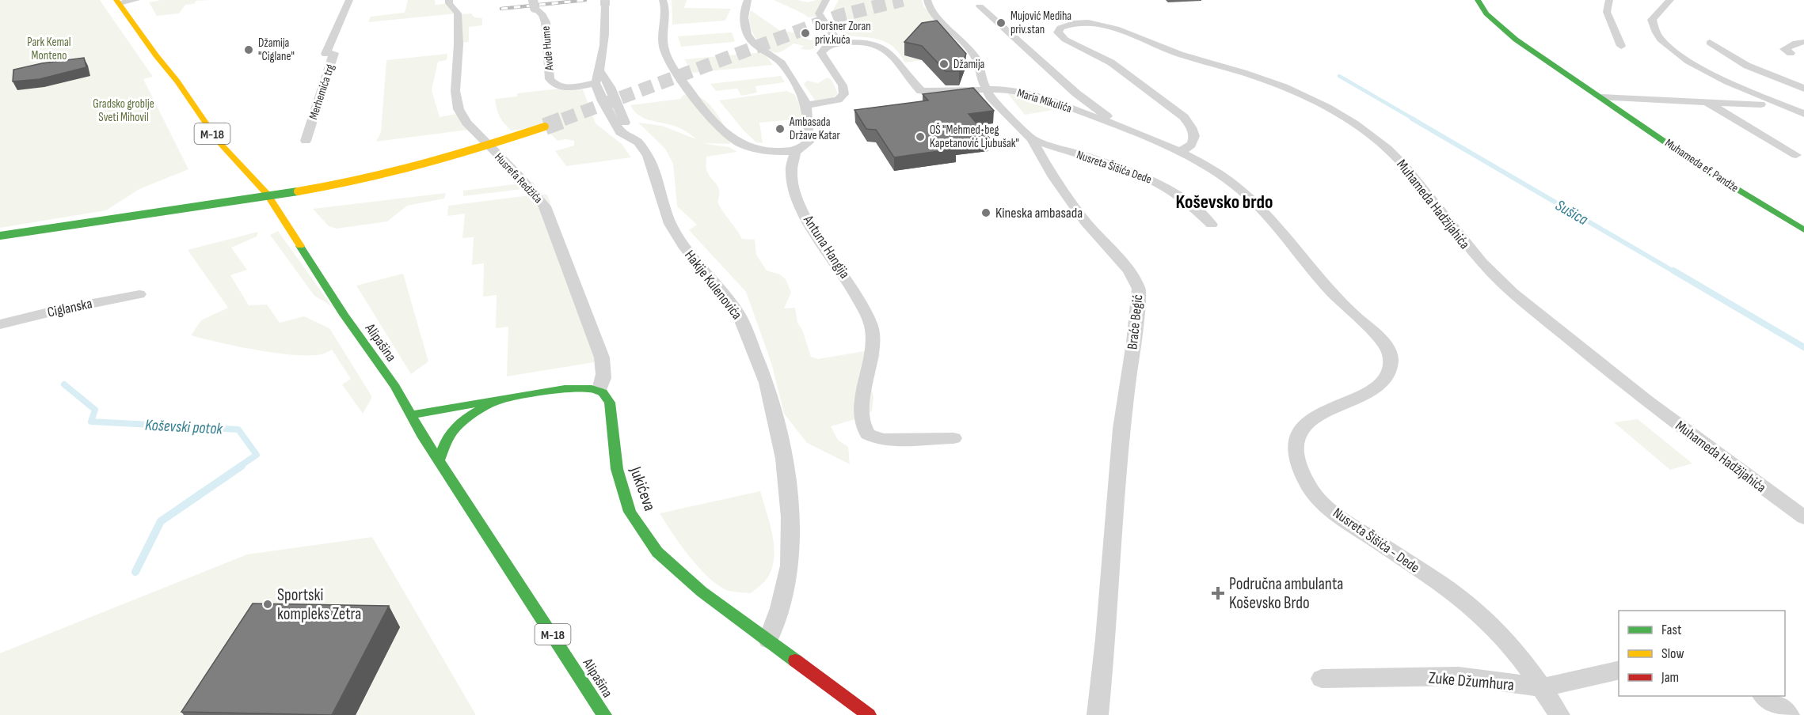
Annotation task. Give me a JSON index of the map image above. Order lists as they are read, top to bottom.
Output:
{
  "streets": {
    "main road": [
      "M-18",
      "Muhameda ef. Pandže",
      "Alipašina",
      "Jukićeva"
    ],
    "street": [
      "Avde Hume",
      "Merhemića trg",
      "Maria Mikulića",
      "Nusreta Šišića Dede",
      "Husrefa Redžića",
      "Muhameda Hadžijahića",
      "Antuna Hangija",
      "Hakije Kulenovića",
      "Ciglanska",
      "Braće Begić",
      "Nusreta Šišića - Dede",
      "Zuke Džumhura"
    ]
  },
  "crossings": [
    ["Avde Hume", "Hakije Kulenovića"],
    ["Maria Mikulića", "Muhameda Hadžijahića"],
    ["Maria Mikulića", "Braće Begić"],
    ["Maria Mikulića", "Nusreta Šišića - Dede"],
    ["Nusreta Šišića Dede", "Braće Begić"],
    ["Husrefa Redžića", "Jukićeva"],
    ["Muhameda Hadžijahića", "Nusreta Šišića - Dede"],
    ["Hakije Kulenovića", "Jukićeva"],
    ["Nusreta Šišića - Dede", "Zuke Džumhura"]
  ],
  "districts": ["Koševsko brdo"],
  "water": ["Sušica", "Koševski potok"],
  "parks": ["Park Кemal Monteno", "Gradsko groblje Sveti Mihovil"],
  "places": {
    "other": [
      "Mujović Mediha priv.stan",
      "Doršner Zoran priv.kuća",
      "Džamija \"Ciglane\"",
      "Džamija",
      "Ambasada Države Katar",
      "OŠ \"Mehmed-beg Kapetanović Ljubušak\"",
      "Kineska ambasada",
      "Sportski kompleks Zetra"
    ],
    "health": ["Područna ambulanta Koševsko Brdo"]
  },
  "legend": ["Fast", "Slow", "Jam"]
}
